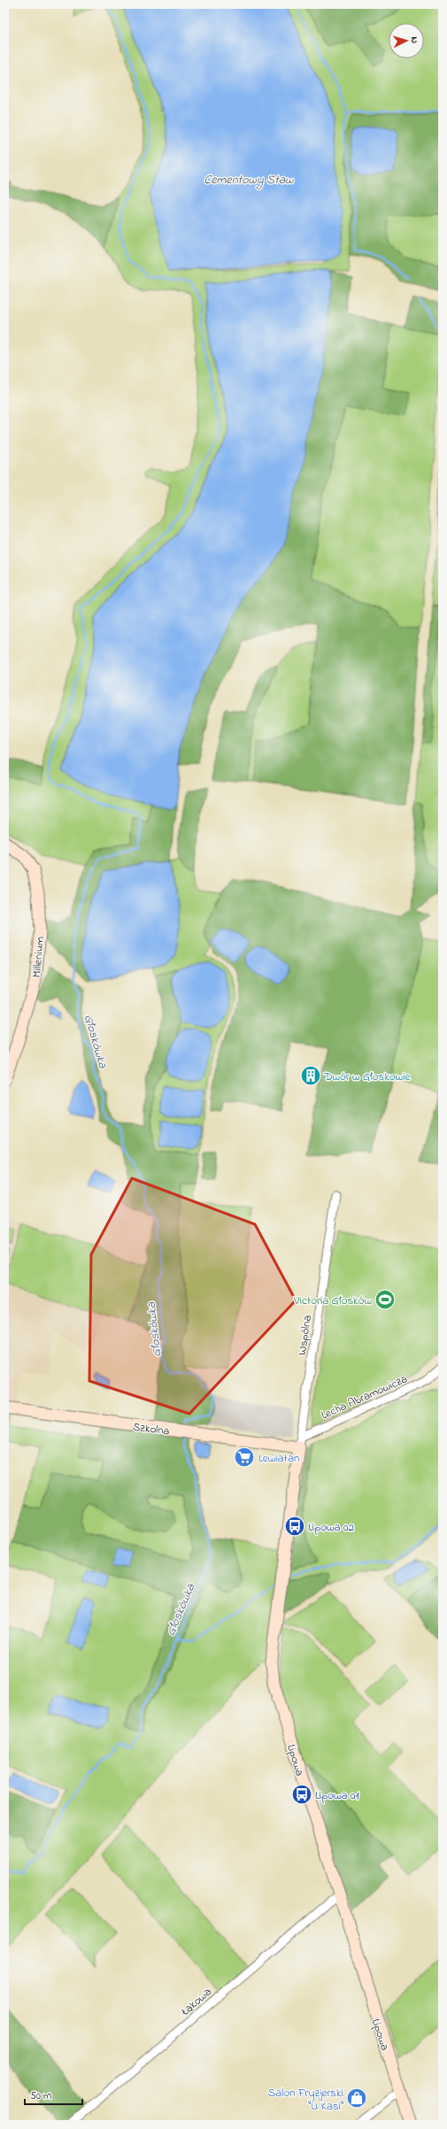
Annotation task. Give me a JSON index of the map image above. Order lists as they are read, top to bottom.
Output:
{
  "streets": {
    "street": [
      "Millenium",
      "Wspólna",
      "Lecha Abramowicza",
      "Szkolna",
      "Lipowa",
      "Łąkowa"
    ]
  },
  "crossings": [
    ["Wspólna", "Lecha Abramowicza"],
    ["Wspólna", "Szkolna"],
    ["Wspólna", "Lipowa"],
    ["Lecha Abramowicza", "Szkolna"],
    ["Lecha Abramowicza", "Lipowa"],
    ["Szkolna", "Lipowa"],
    ["Lipowa", "Łąkowa"]
  ],
  "water": ["Cementowy Staw", "Głoskówka"],
  "places": {
    "building": ["Dwór w Głoskowie"],
    "sports": ["Victoria Głosków"],
    "supermarket": ["Lewiatan"],
    "bus stop": ["Lipowa 02", "Lipowa 01"],
    "shop": ["Salon Fryzjerski \"U Kasi\""]
  },
  "scale_bar": "50 m",
  "north": "right"
}
